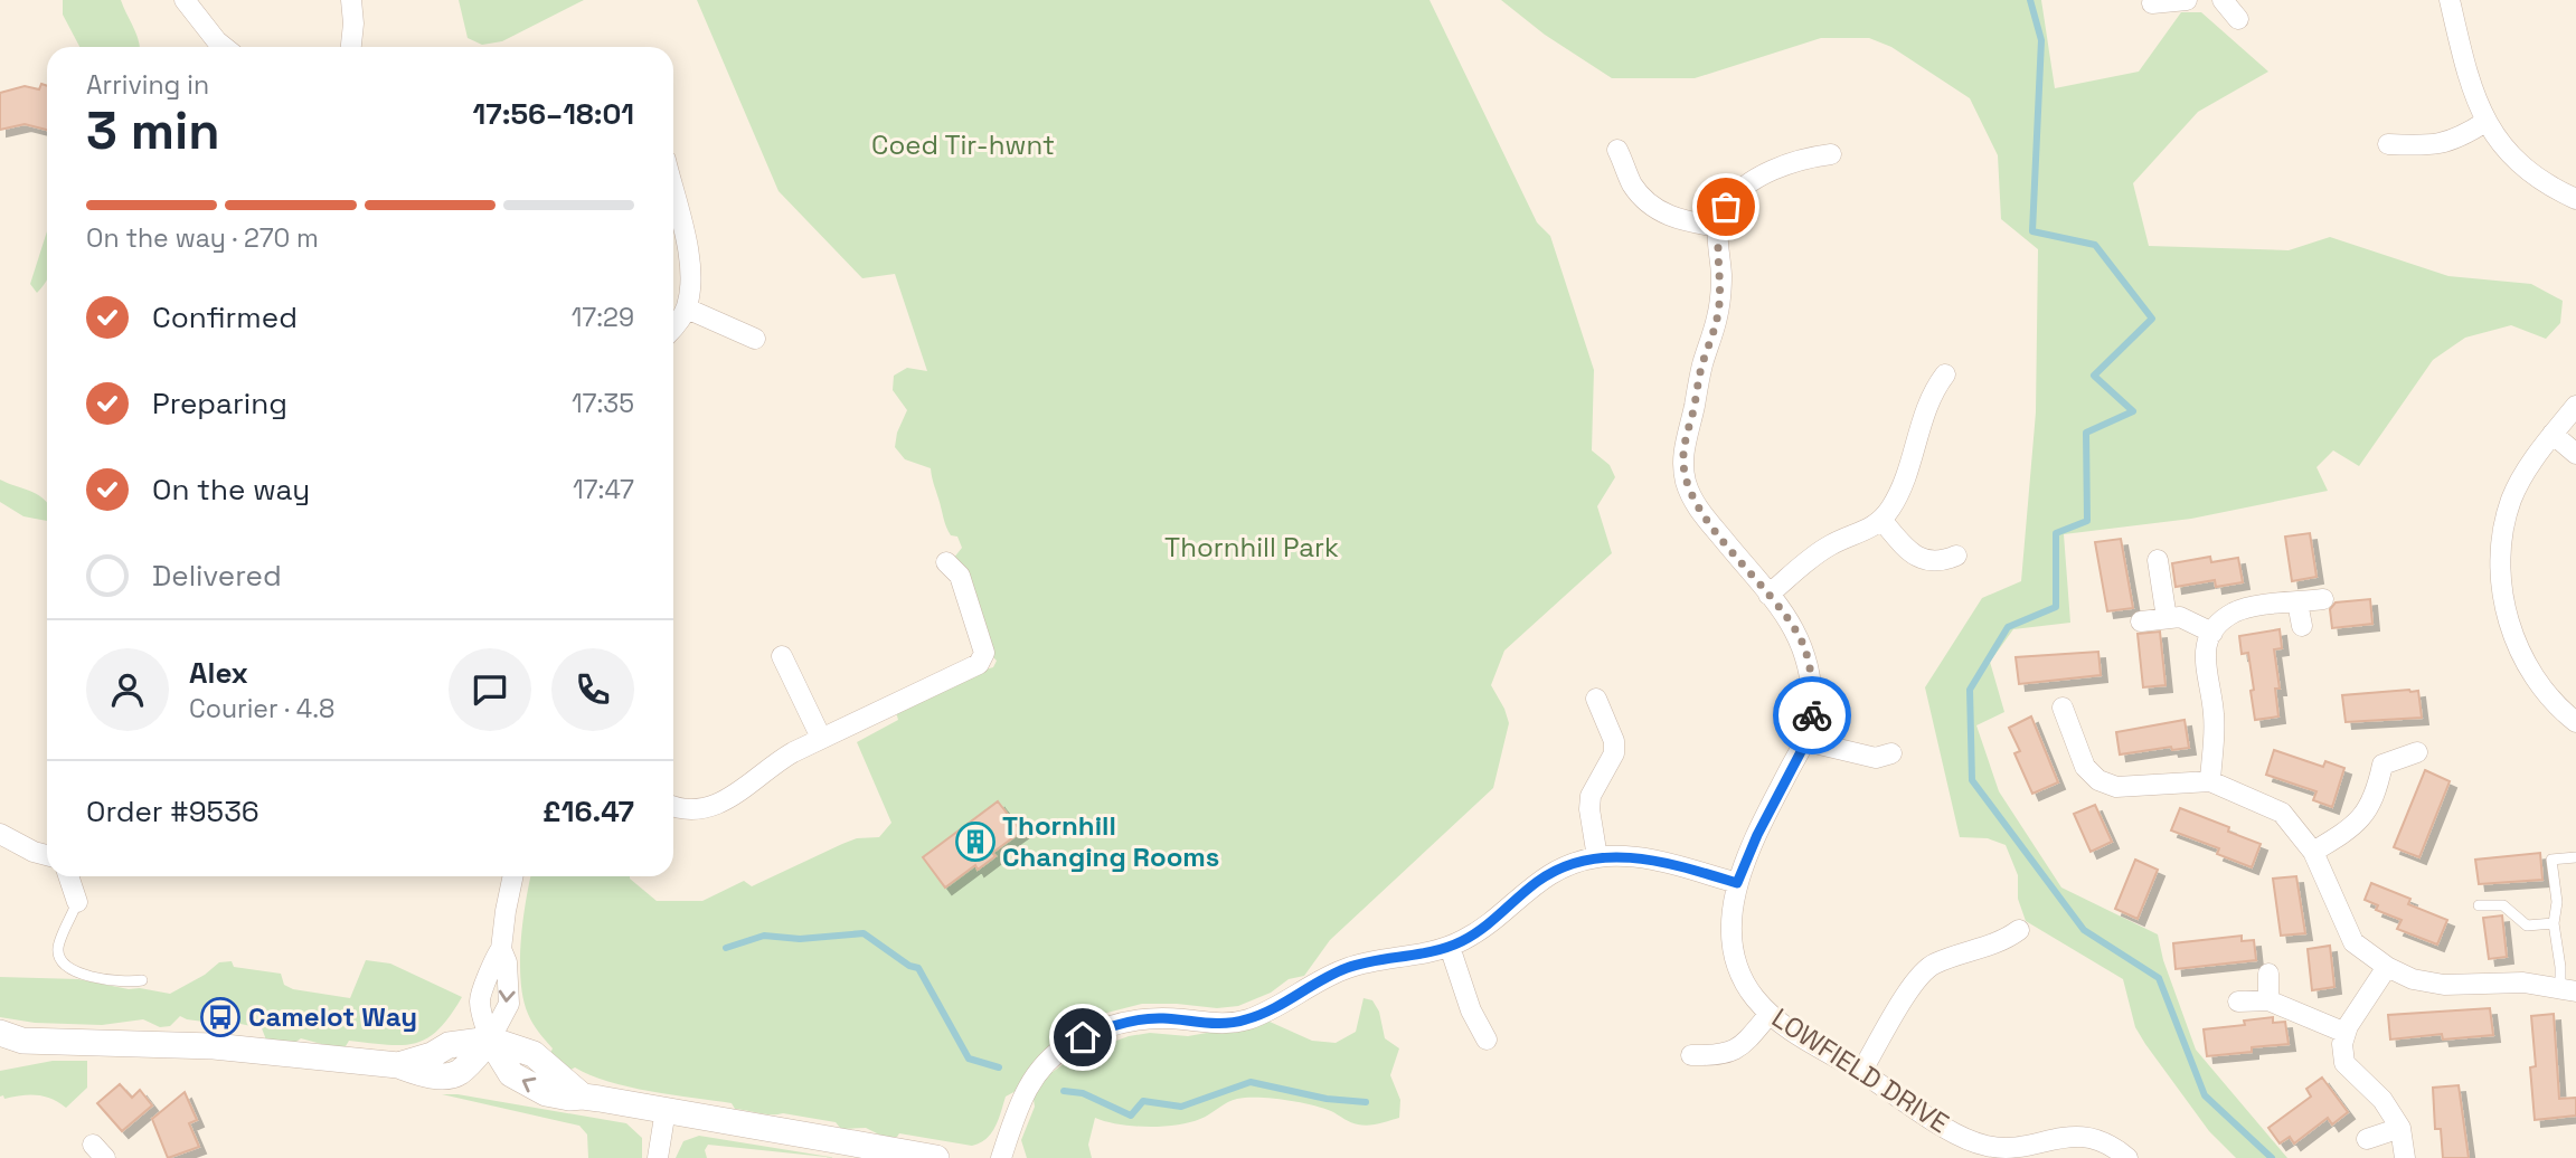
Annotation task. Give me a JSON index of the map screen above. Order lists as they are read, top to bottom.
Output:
{
  "streets": {
    "street": ["LOWFIELD DRIVE"]
  },
  "parks": ["Coed Tir-hwnt", "Thornhill Park"],
  "places": {
    "building": ["Thornhill Changing Rooms"],
    "bus stop": ["Camelot Way"]
  },
  "page": {
    "heading": ["3 min", "Arriving in", "17:56–18:01"],
    "panel": [
      "Alex",
      "Courier · 4.8",
      "Order #9536",
      "£16.47"
    ],
    "bar": "On the way · 270 m",
    "list": [
      ["Confirmed", "17:29"],
      ["Preparing", "17:35"],
      ["On the way", "17:47"],
      "Delivered"
    ]
  }
}
